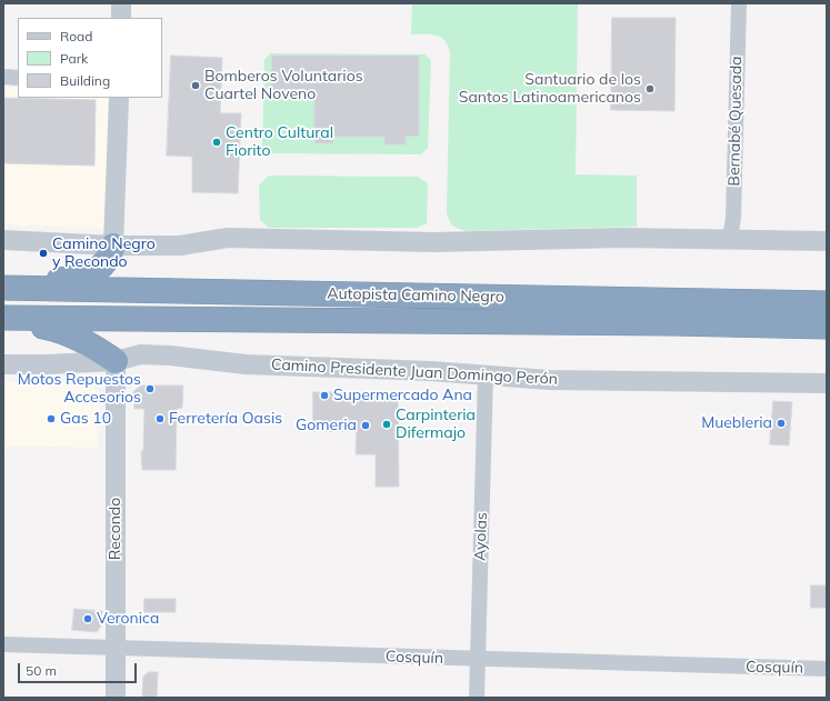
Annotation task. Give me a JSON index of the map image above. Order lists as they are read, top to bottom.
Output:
{
  "streets": {
    "highway": ["Autopista Camino Negro"],
    "street": [
      "Bernabé Quesada",
      "Camino Presidente Juan Domingo Perón",
      "Recondo",
      "Ayolas",
      "Cosquín"
    ]
  },
  "crossings": [
    ["Camino Presidente Juan Domingo Perón", "Recondo"],
    ["Camino Presidente Juan Domingo Perón", "Ayolas"],
    ["Recondo", "Cosquín"],
    ["Ayolas", "Cosquín"]
  ],
  "places": [
    "Bomberos Voluntarios Cuartel Noveno",
    "Santuario de los Santos Latinoamericanos",
    "Centro Cultural Fiorito",
    "Camino Negro y Recondo",
    "Motos Repuestos Accesorios",
    "Supermercado Ana",
    "Gas 10",
    "Ferretería Oasis",
    "Muebleria",
    "Carpinteria Difermajo",
    "Gomeria",
    "Veronica"
  ],
  "legend": ["Road", "Park", "Building"],
  "scale_bar": "50 m"
}
